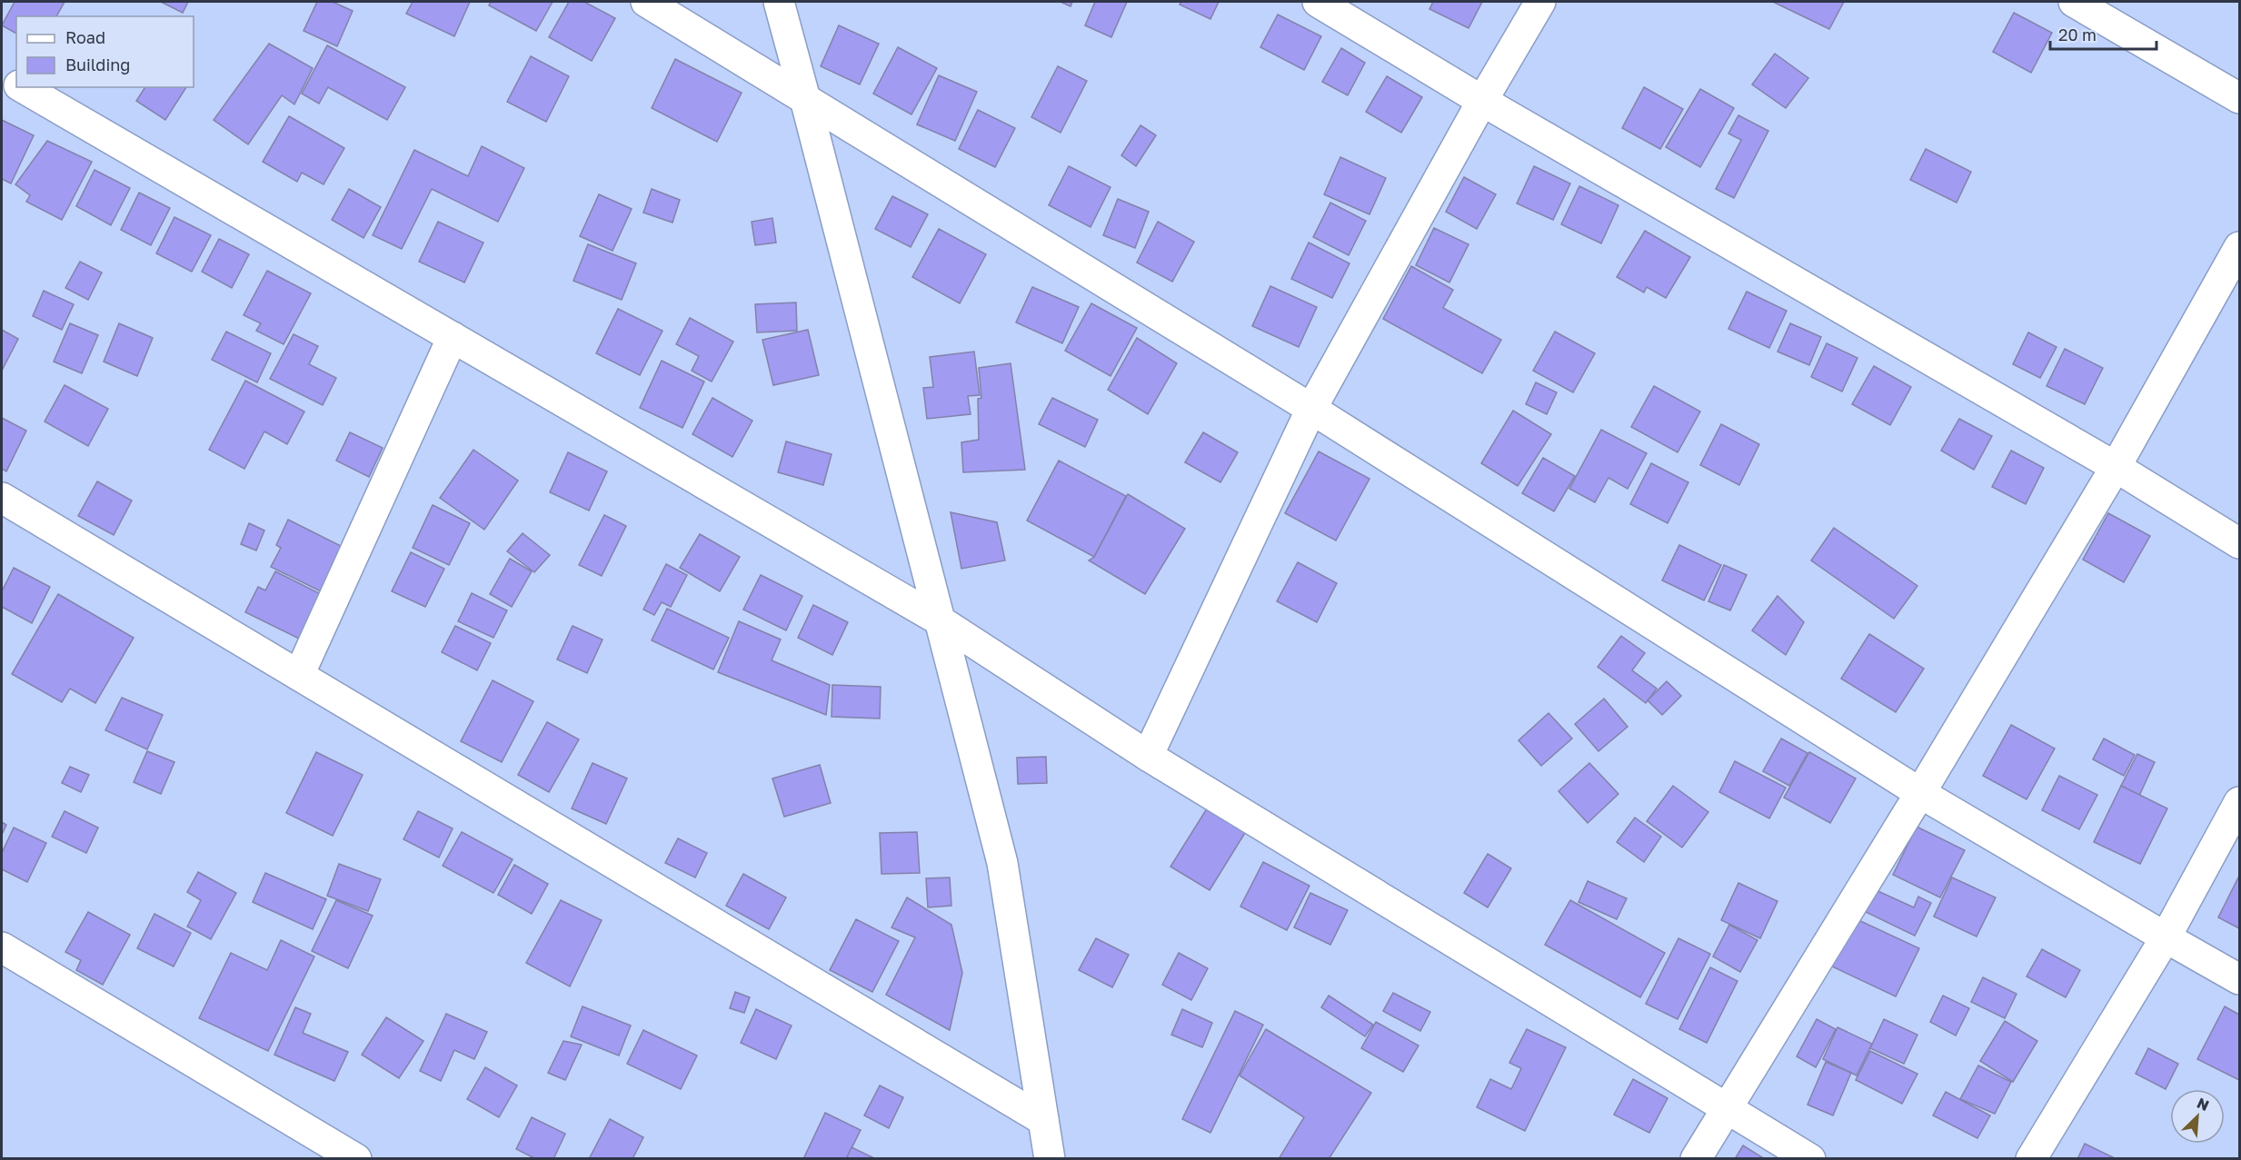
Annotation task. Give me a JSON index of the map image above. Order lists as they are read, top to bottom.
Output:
{
  "legend": ["Road", "Building"],
  "scale_bar": "20 m",
  "north": "top right"
}
